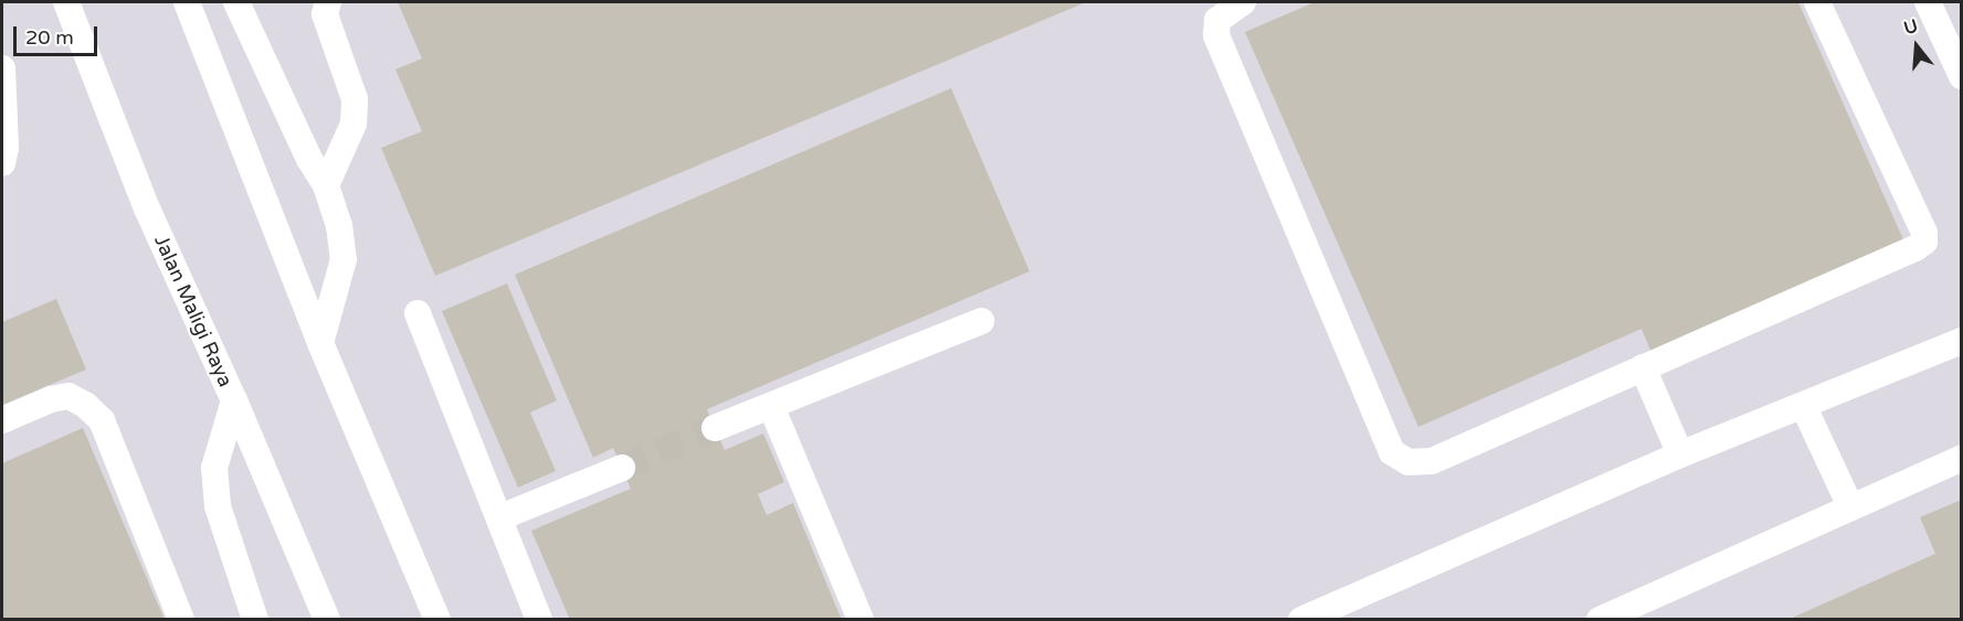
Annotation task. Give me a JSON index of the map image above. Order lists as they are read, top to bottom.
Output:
{
  "streets": {
    "street": ["Jalan Maligi Raya"]
  },
  "scale_bar": "20 m",
  "north": "top"
}
